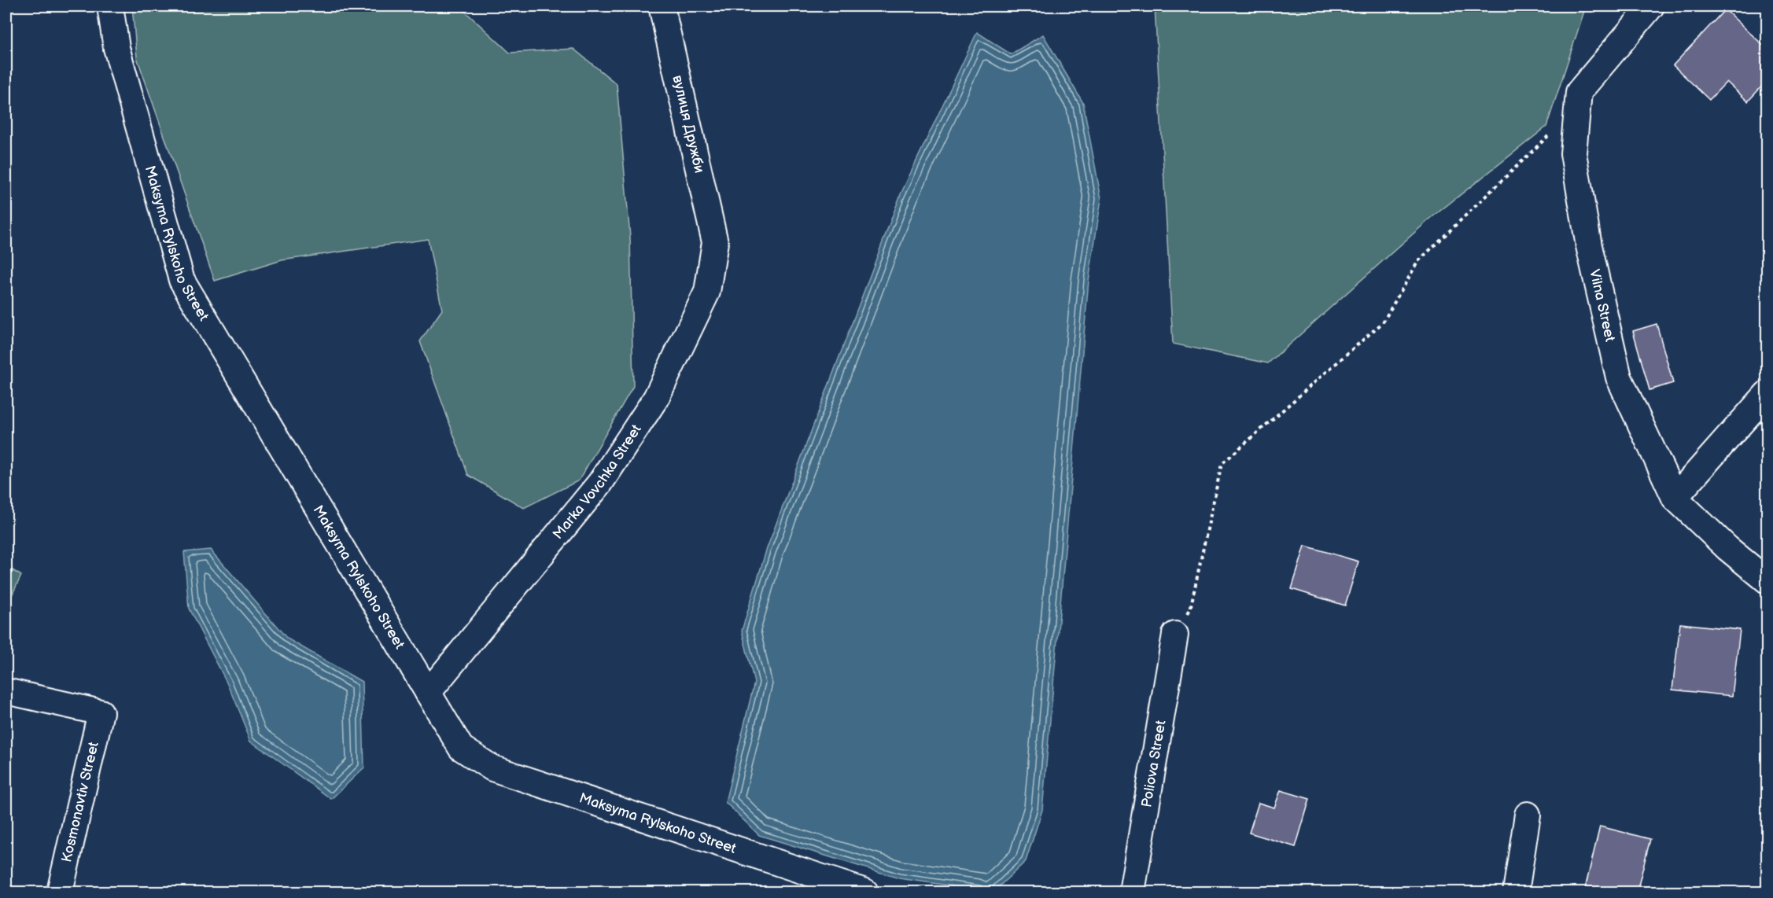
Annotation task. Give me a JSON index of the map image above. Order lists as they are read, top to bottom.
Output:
{
  "streets": {
    "street": [
      "вулиця Дружби",
      "Maksyma Rylskoho Street",
      "Vilna Street",
      "Marka Vovchka Street",
      "Poliova Street",
      "Kosmonavtiv Street"
    ]
  },
  "crossings": [
    ["вулиця Дружби", "Marka Vovchka Street"],
    ["Maksyma Rylskoho Street", "Marka Vovchka Street"]
  ]
}
